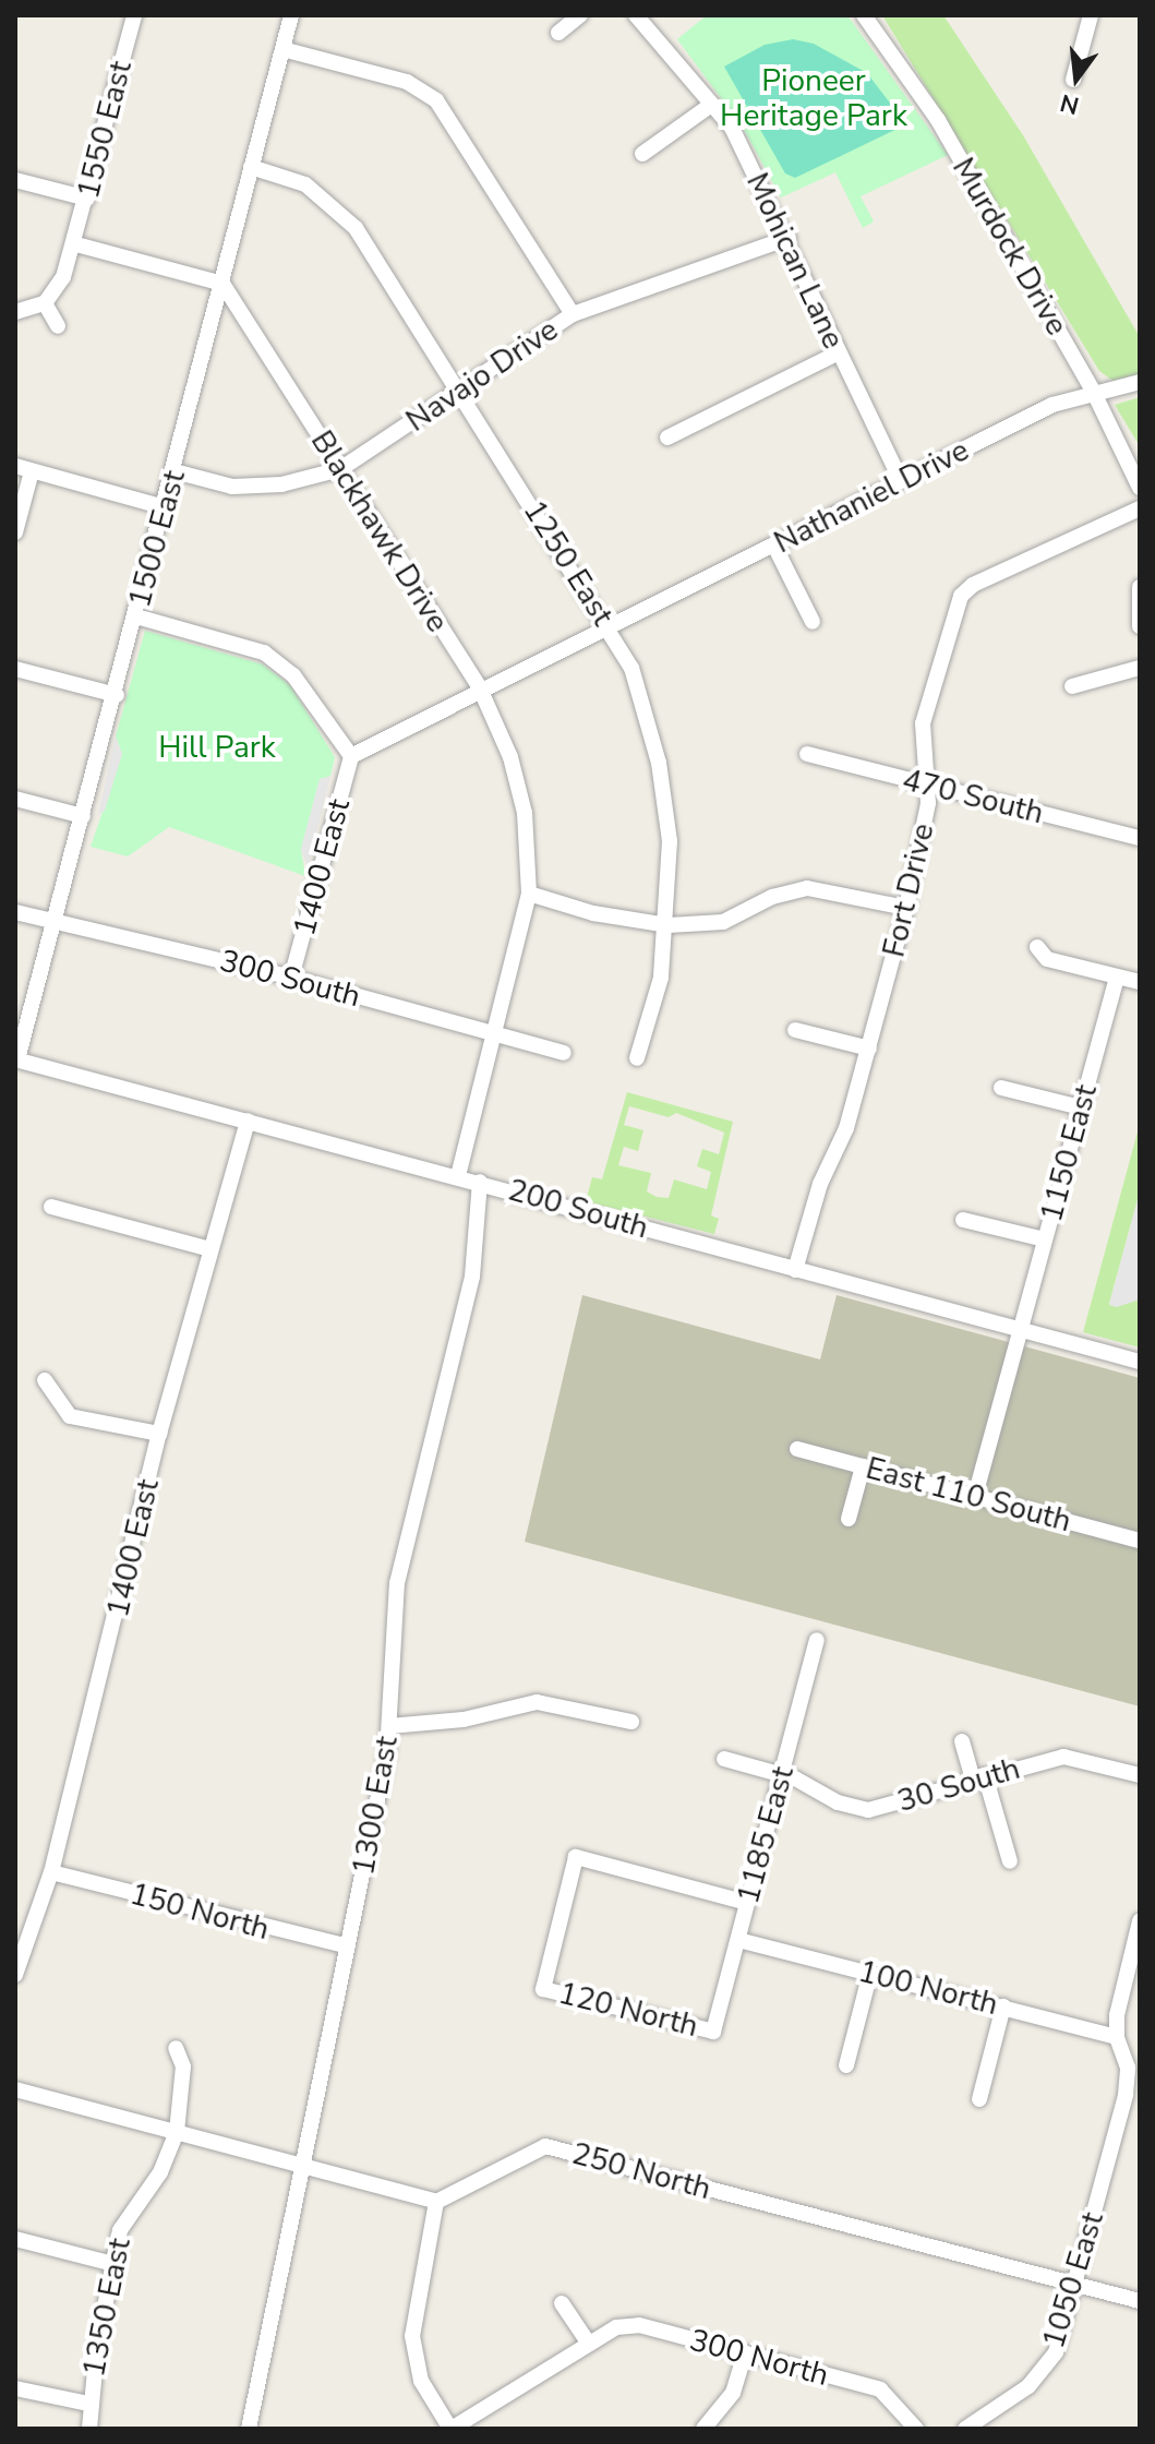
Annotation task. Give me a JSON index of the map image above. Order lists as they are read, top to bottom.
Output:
{
  "streets": {
    "street": [
      "1550 East",
      "Murdock Drive",
      "Mohican Lane",
      "Navajo Drive",
      "Nathaniel Drive",
      "Blackhawk Drive",
      "1500 East",
      "1250 East",
      "470 South",
      "1400 East",
      "Fort Drive",
      "300 South",
      "1150 East",
      "200 South",
      "East 110 South",
      "30 South",
      "1300 East",
      "1185 East",
      "150 North",
      "100 North",
      "120 North",
      "250 North",
      "1050 East",
      "1350 East",
      "300 North"
    ]
  },
  "crossings": [
    ["Murdock Drive", "Nathaniel Drive"],
    ["Mohican Lane", "Navajo Drive"],
    ["Mohican Lane", "Nathaniel Drive"],
    ["Navajo Drive", "Blackhawk Drive"],
    ["Navajo Drive", "1500 East"],
    ["Navajo Drive", "1250 East"],
    ["Nathaniel Drive", "Blackhawk Drive"],
    ["Nathaniel Drive", "1250 East"],
    ["Nathaniel Drive", "1400 East"],
    ["Blackhawk Drive", "1500 East"],
    ["Blackhawk Drive", "300 South"],
    ["1500 East", "1250 East"],
    ["1500 East", "300 South"],
    ["1500 East", "200 South"],
    ["470 South", "Fort Drive"],
    ["1400 East", "300 South"],
    ["1400 East", "200 South"],
    ["1400 East", "150 North"],
    ["Fort Drive", "200 South"],
    ["1150 East", "200 South"],
    ["1150 East", "East 110 South"],
    ["200 South", "1300 East"],
    ["30 South", "1185 East"],
    ["1300 East", "150 North"],
    ["1185 East", "100 North"],
    ["1185 East", "120 North"],
    ["100 North", "1050 East"],
    ["250 North", "1050 East"]
  ],
  "parks": ["Pioneer Heritage Park", "Hill Park"],
  "north": "bottom"
}
